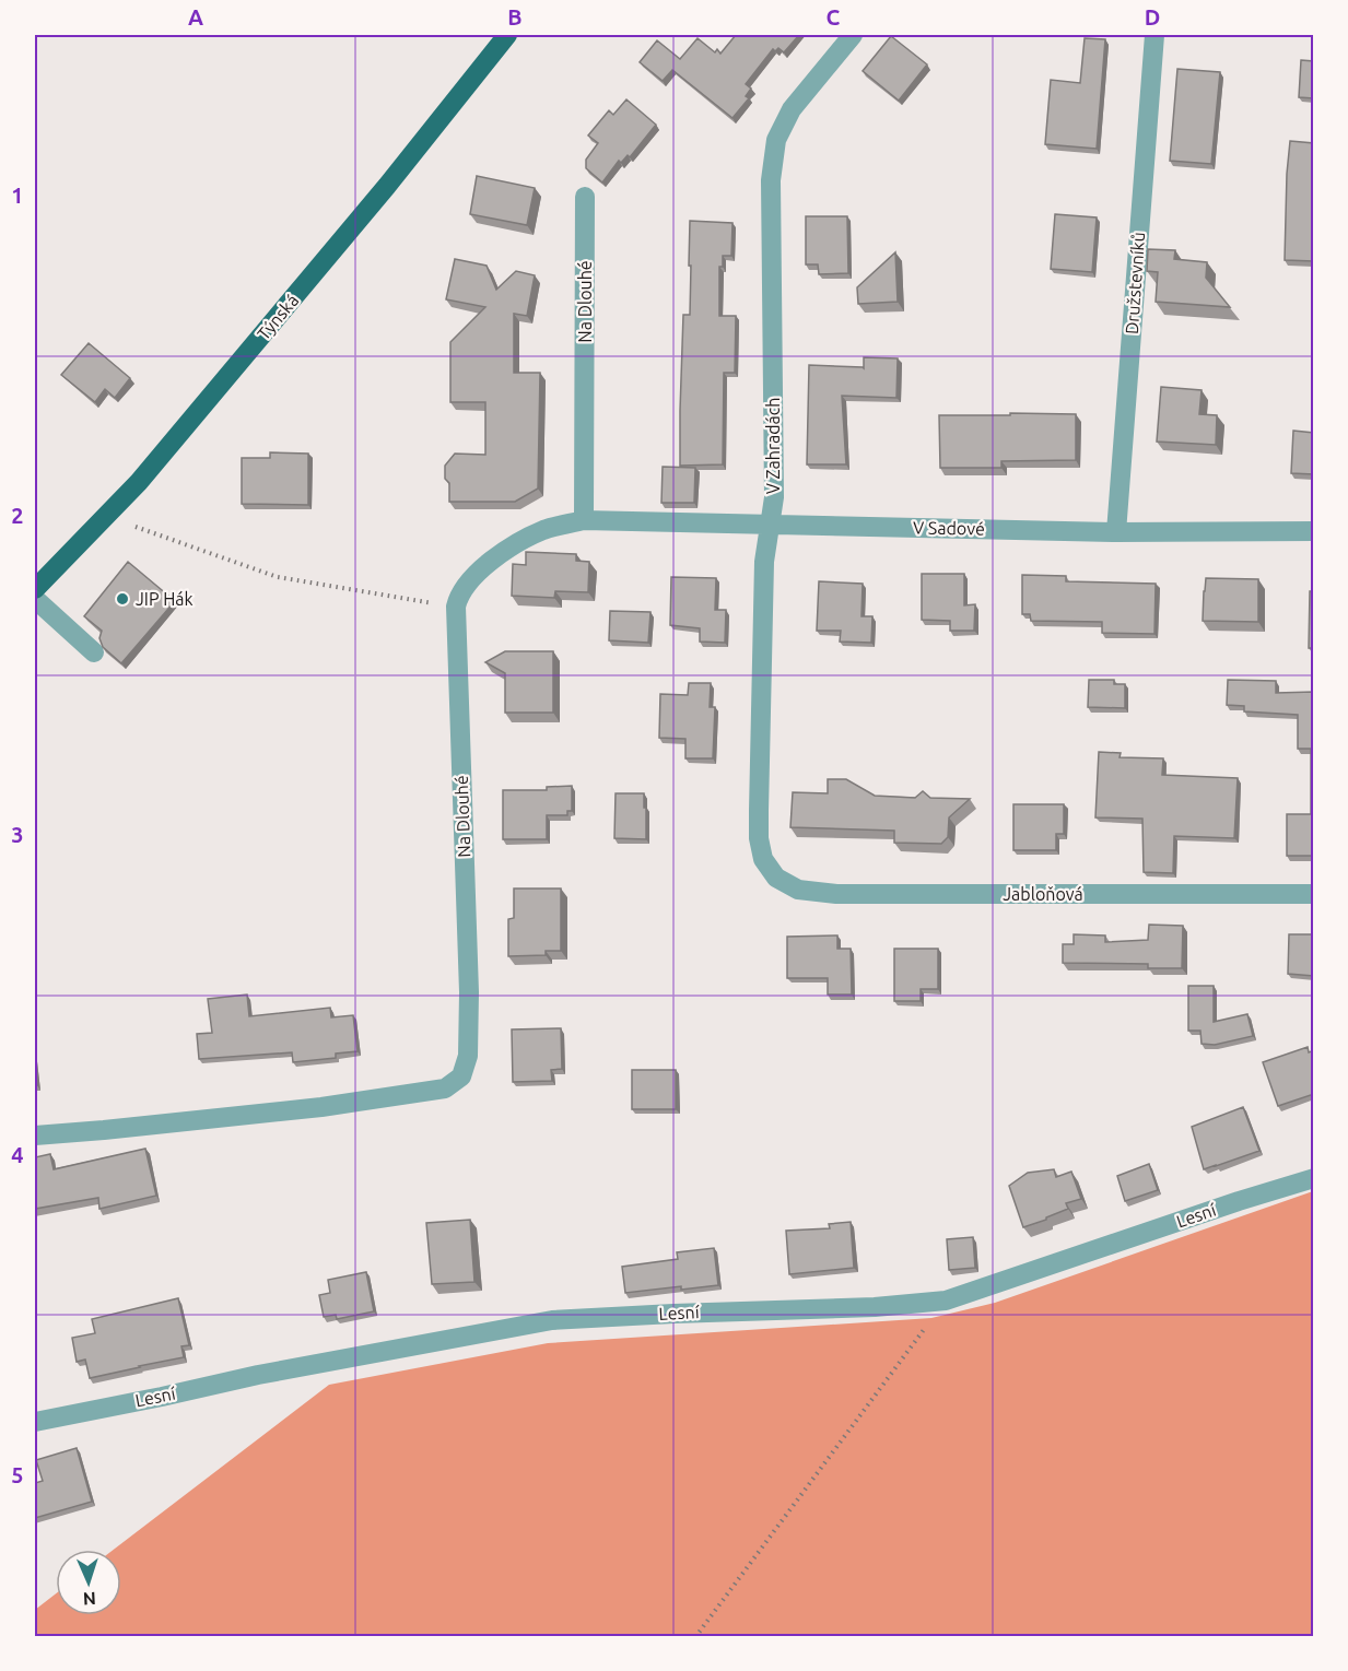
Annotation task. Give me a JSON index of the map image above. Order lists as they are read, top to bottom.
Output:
{
  "streets": {
    "main road": ["Týnská"],
    "street": [
      "Družstevníků",
      "Na Dlouhé",
      "V Zahradách",
      "V Sadové",
      "Jabloňová",
      "Lesní"
    ]
  },
  "crossings": [
    ["Družstevníků", "V Sadové"],
    ["Na Dlouhé", "V Sadové"],
    ["V Zahradách", "V Sadové"],
    ["V Zahradách", "Jabloňová"]
  ],
  "places": ["JIP Hák"],
  "north": "bottom",
  "grid": {
    "columns": [
      "A",
      "B",
      "C",
      "D"
    ],
    "rows": [
      "1",
      "2",
      "3",
      "4",
      "5"
    ]
  }
}
